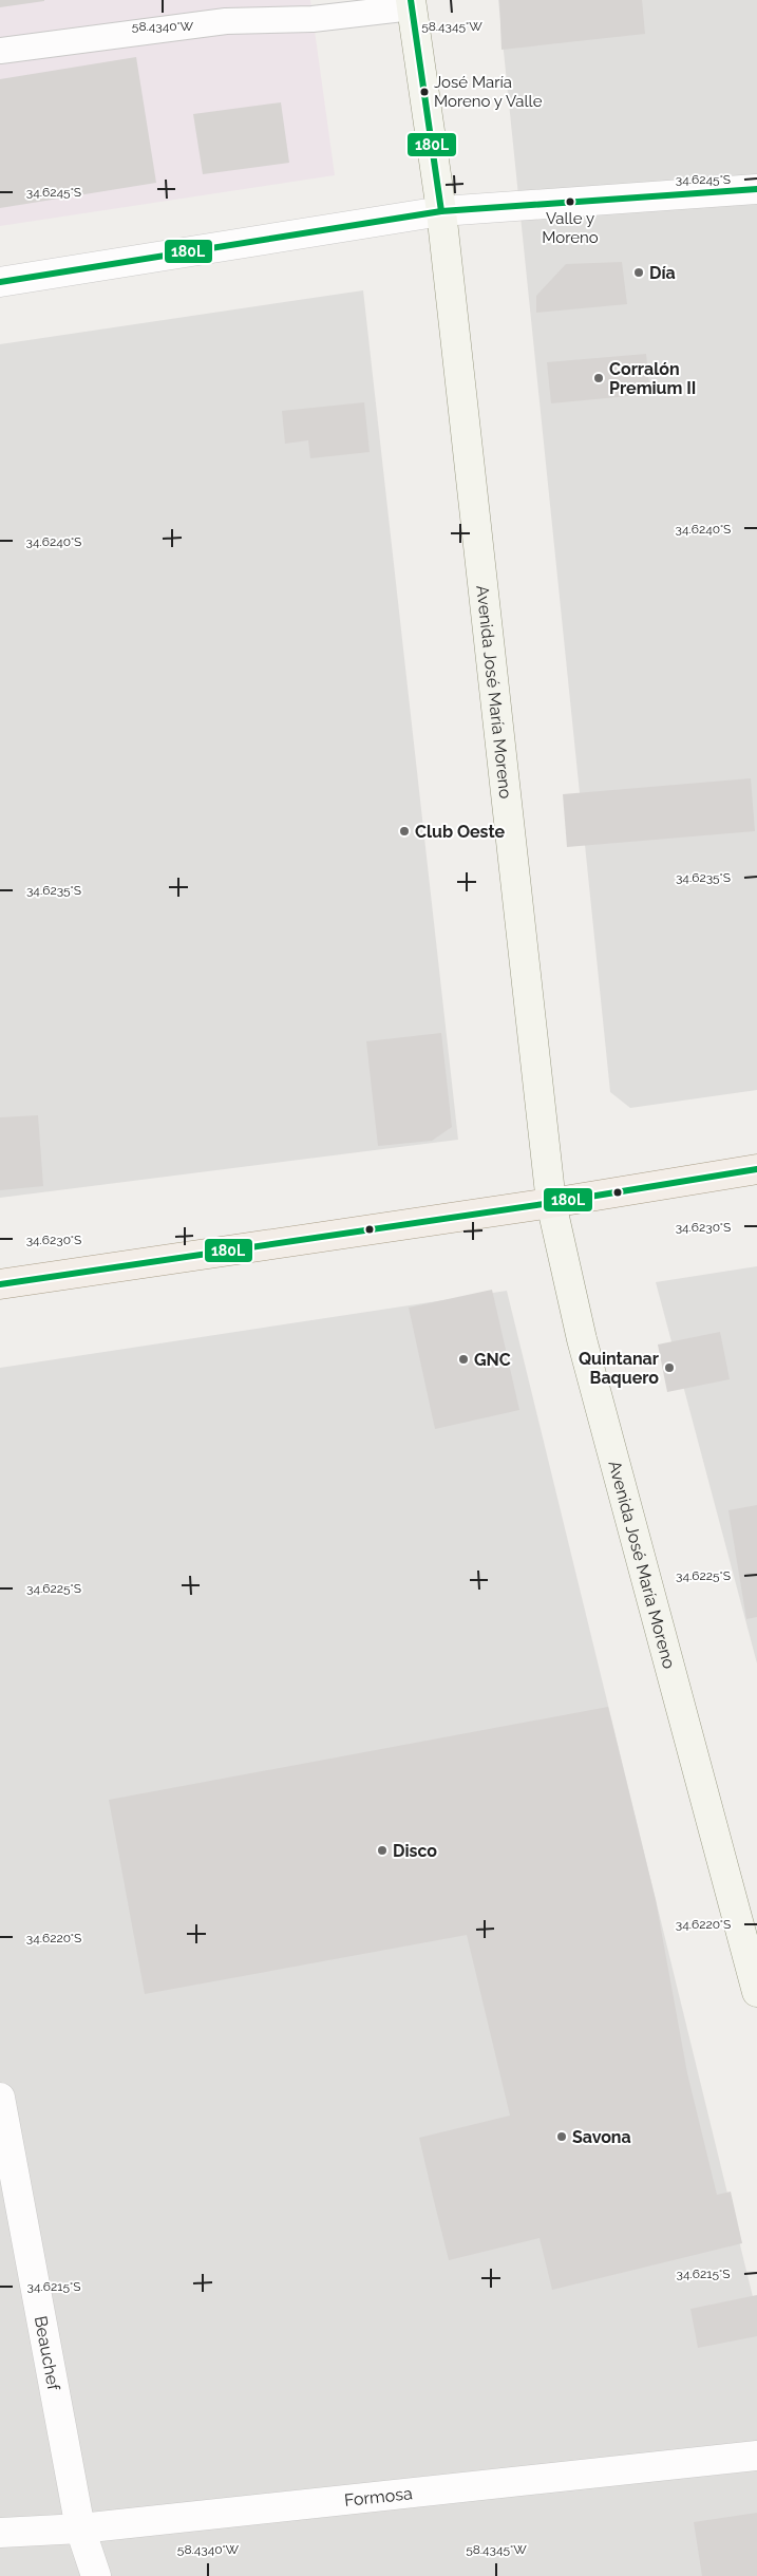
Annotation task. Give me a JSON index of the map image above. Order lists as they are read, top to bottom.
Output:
{
  "streets": {
    "main road": ["Avenida José María Moreno"],
    "street": ["Beauchef", "Formosa"]
  },
  "crossings": [
    ["Beauchef", "Formosa"]
  ],
  "places": [
    "José María Moreno y Valle",
    "Valle y Moreno",
    "Día",
    "Corralón Premium II",
    "Club Oeste",
    "GNC",
    "Quintanar Baquero",
    "Disco",
    "Savona"
  ],
  "lines": ["transit line 180L"],
  "coordinates": [
    "58.4340°W",
    "58.4345°W",
    "34.6245°S",
    "34.6240°S",
    "34.6235°S",
    "34.6230°S",
    "34.6225°S",
    "34.6220°S",
    "34.6215°S"
  ]
}
